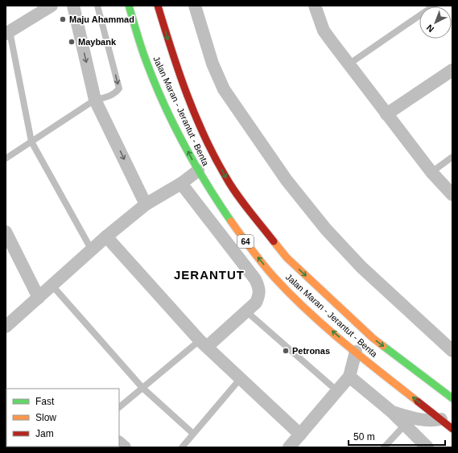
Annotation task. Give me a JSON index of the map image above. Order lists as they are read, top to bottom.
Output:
{
  "streets": {
    "main road": ["Jalan Maran - Jerantut - Benta", "64"]
  },
  "districts": ["JERANTUT"],
  "places": ["Maju Ahammad", "Maybank", "Petronas"],
  "legend": ["Fast", "Slow", "Jam"],
  "scale_bar": "50 m",
  "north": "bottom left"
}
